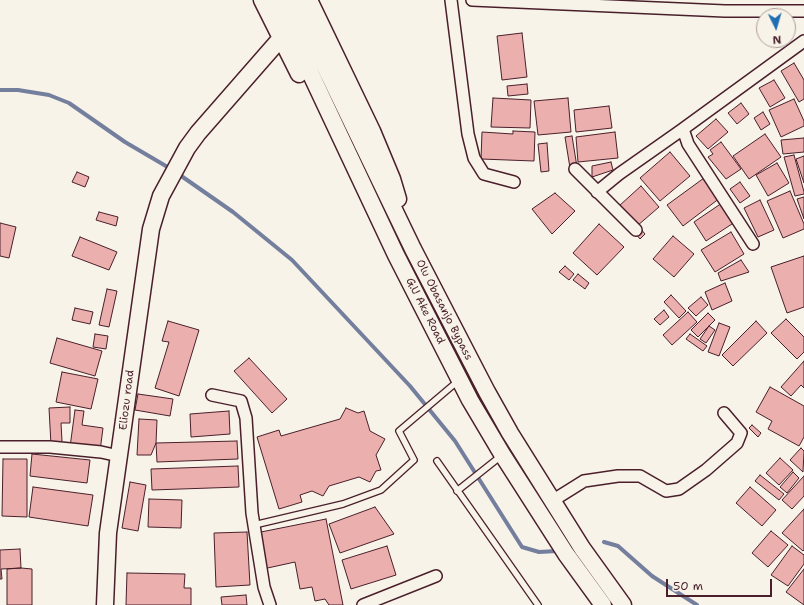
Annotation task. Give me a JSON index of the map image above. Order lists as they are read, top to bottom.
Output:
{
  "streets": {
    "main road": ["Olu Obasanjo Bypass", "G.U Ake Road", "Eliozu road"]
  },
  "scale_bar": "50 m",
  "north": "bottom"
}
